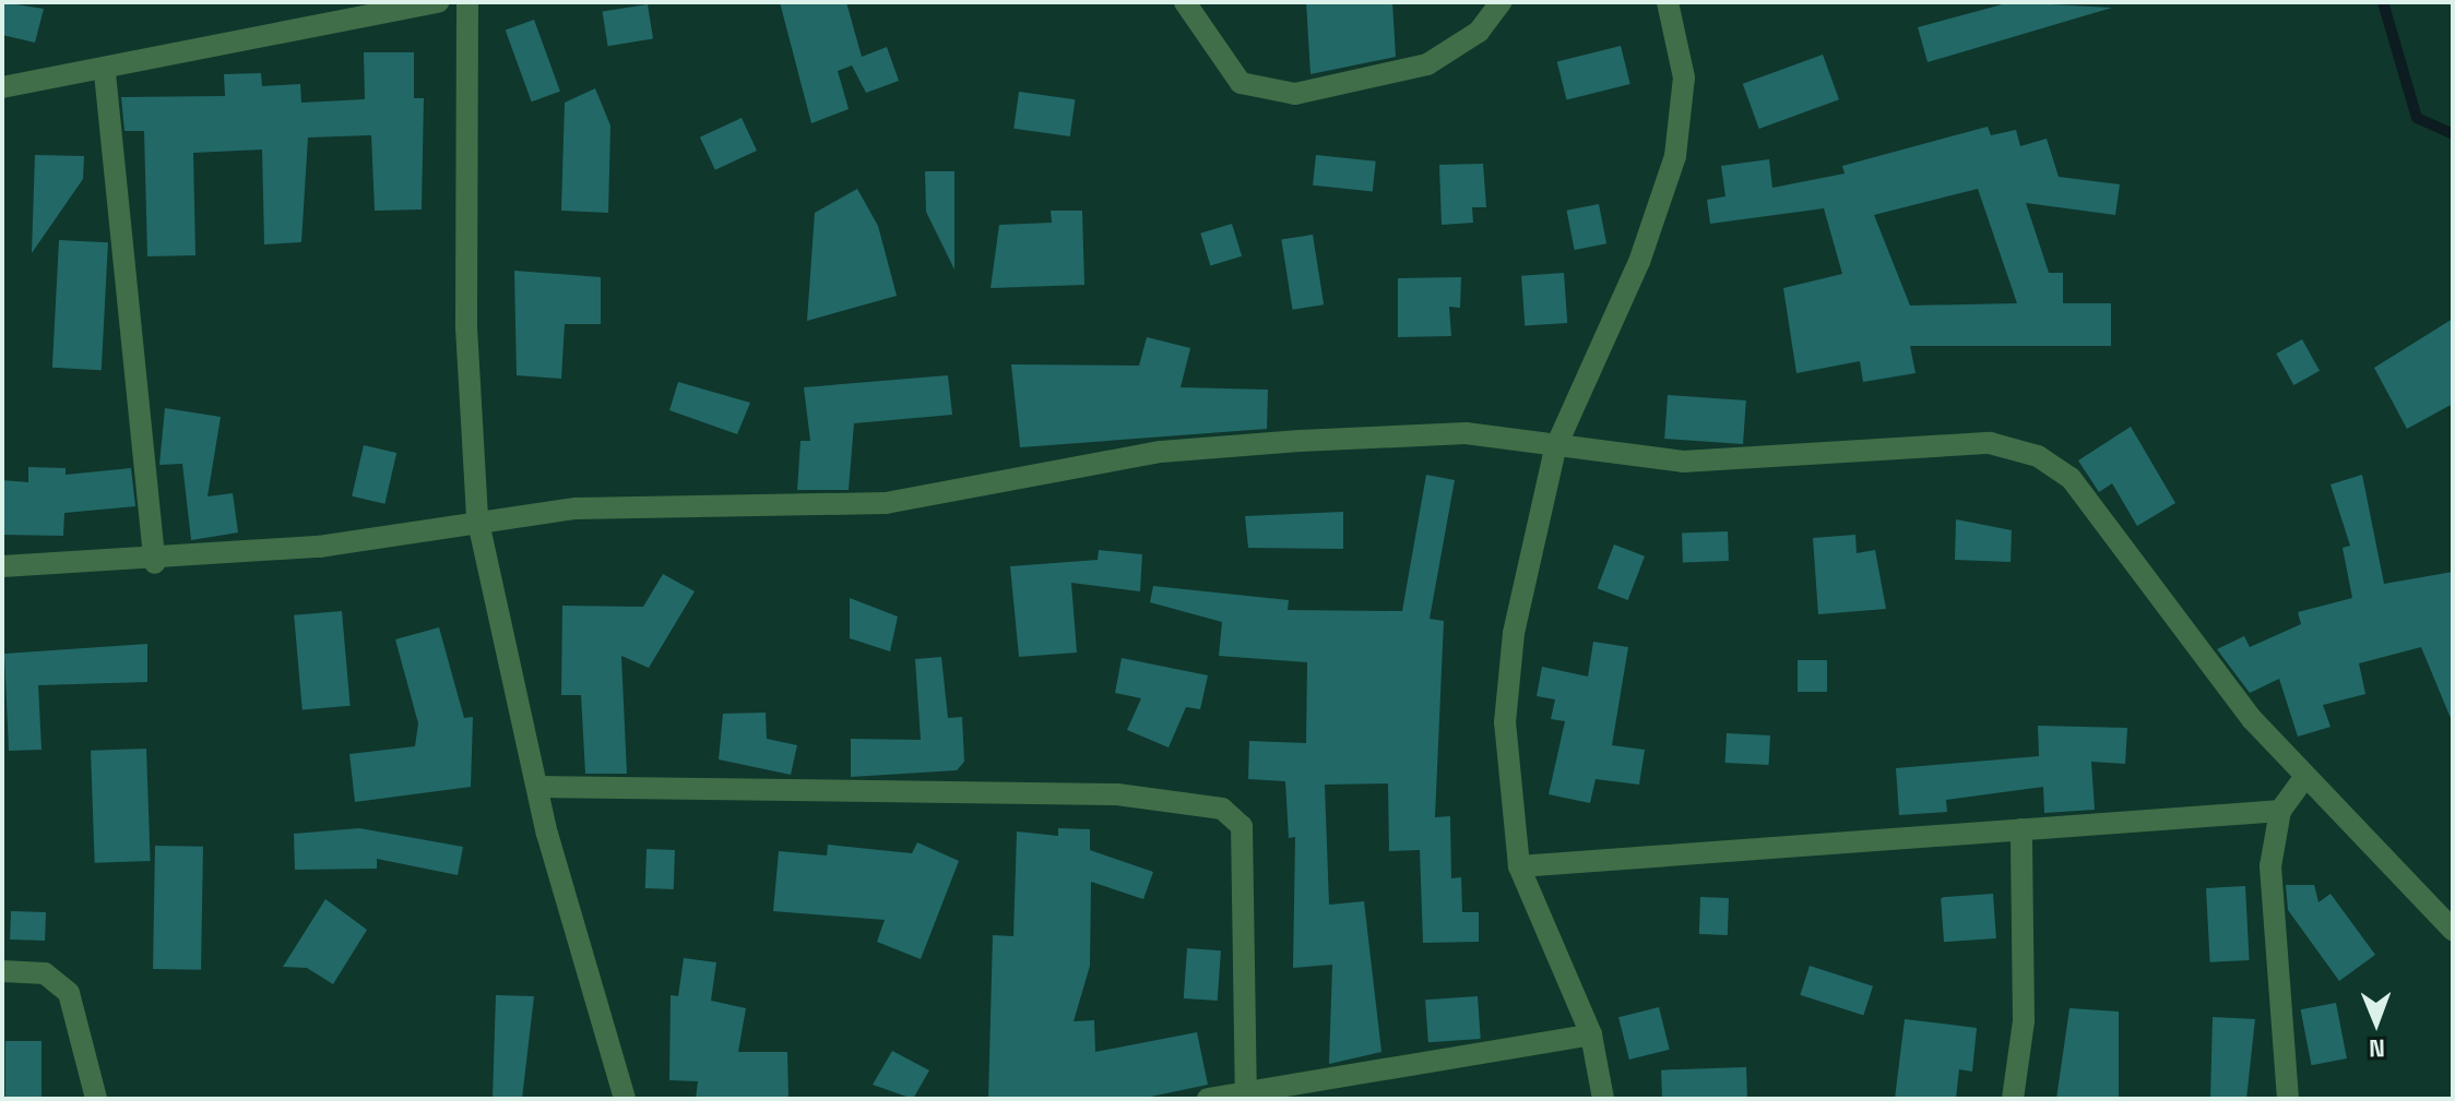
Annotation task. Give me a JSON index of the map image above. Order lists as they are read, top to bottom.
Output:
{
  "north": "bottom"
}
